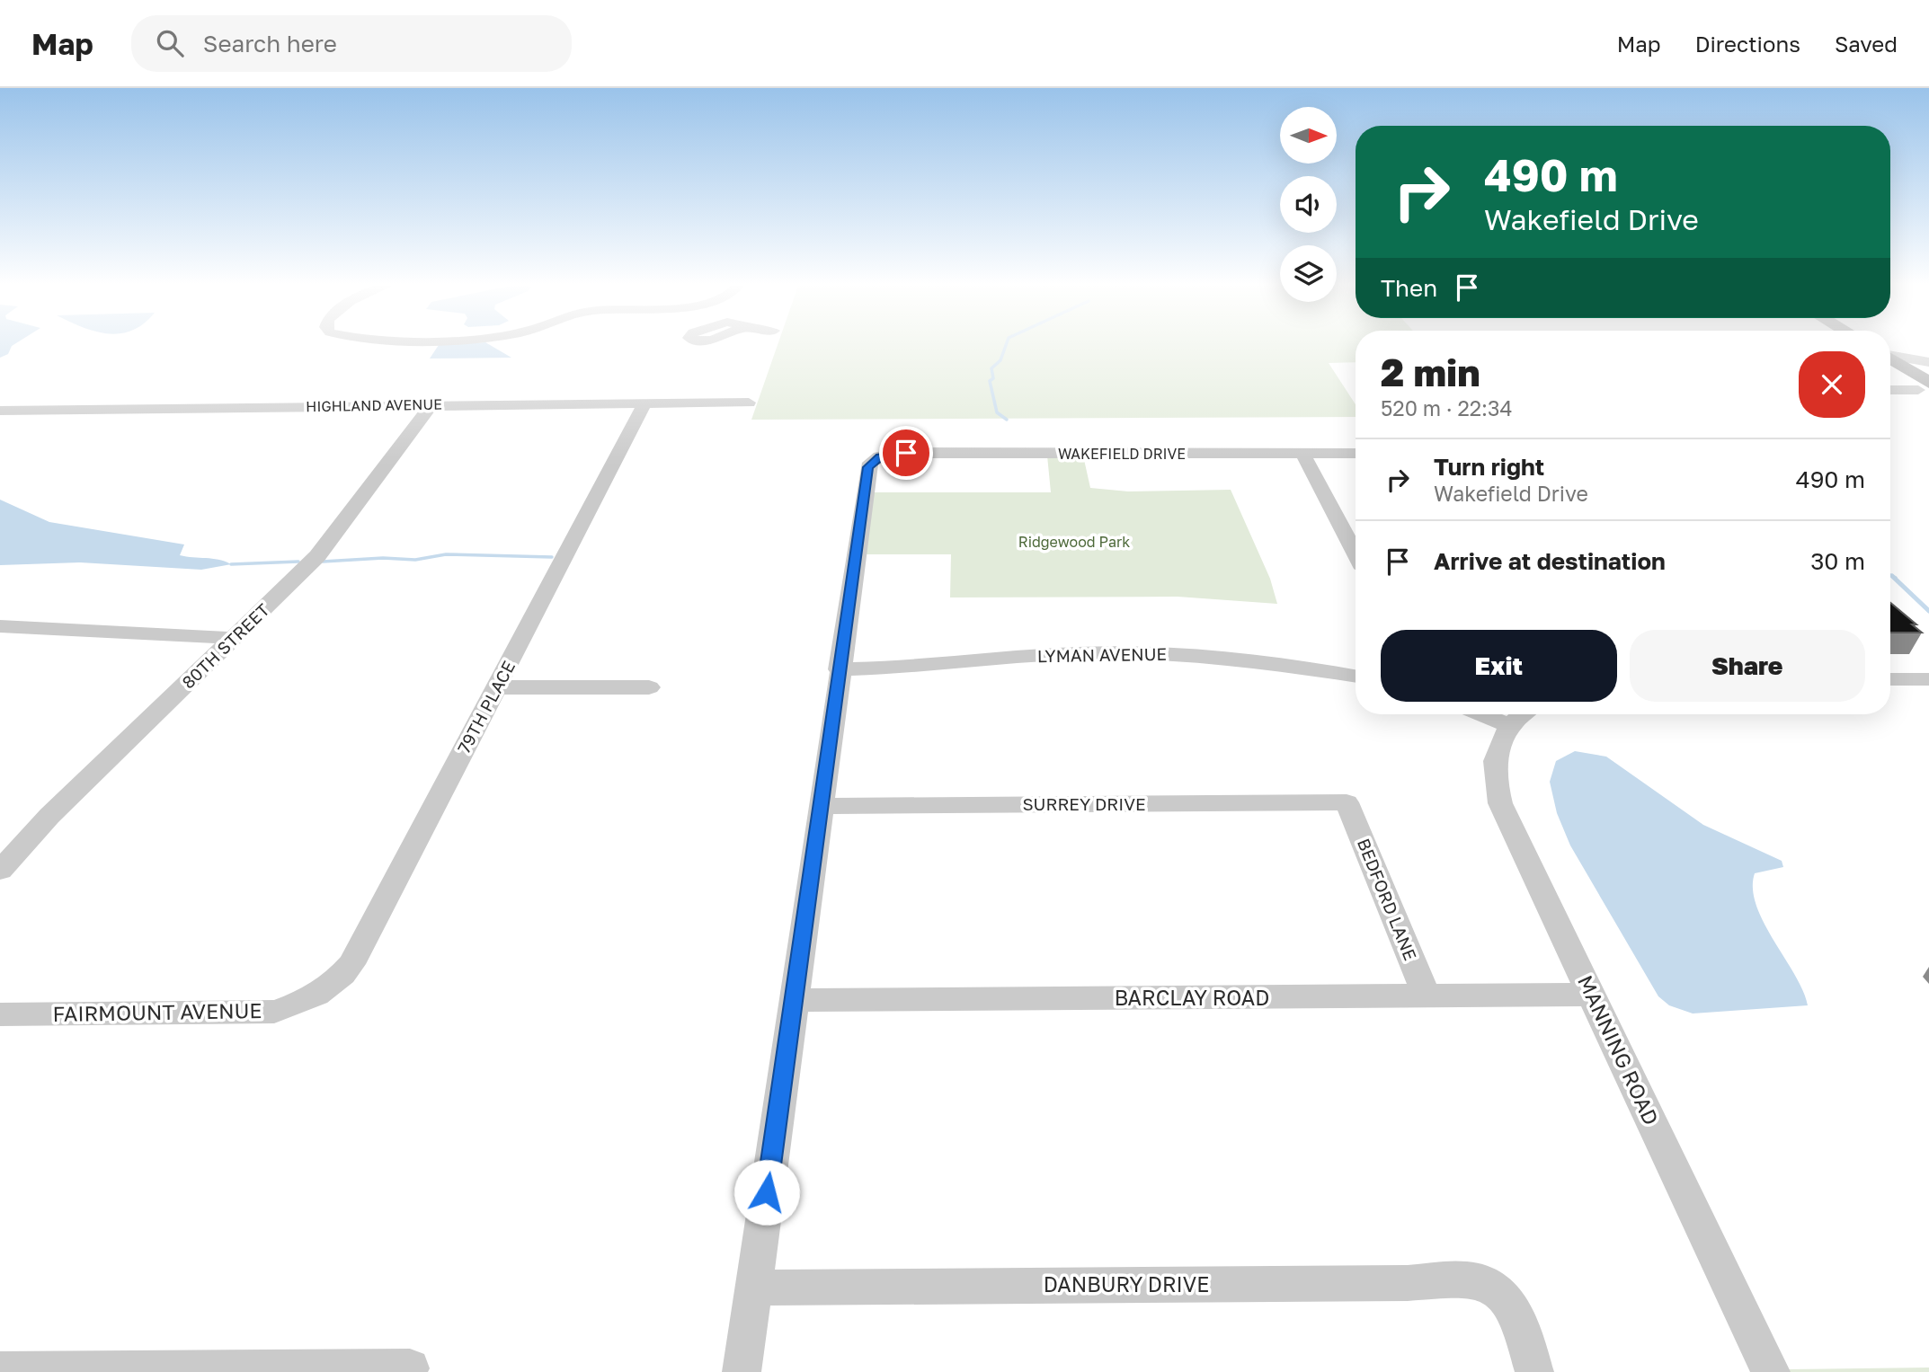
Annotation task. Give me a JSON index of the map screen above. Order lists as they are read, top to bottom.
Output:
{
  "streets": {
    "street": [
      "HIGHLAND AVENUE",
      "WAKEFIELD DRIVE",
      "80TH STREET",
      "LYMAN AVENUE",
      "79TH PLACE",
      "SURREY DRIVE",
      "BEDFORD LANE",
      "BARCLAY ROAD",
      "FAIRMOUNT AVENUE",
      "MANNING ROAD",
      "DANBURY DRIVE"
    ]
  },
  "crossings": [
    ["HIGHLAND AVENUE", "80TH STREET"],
    ["HIGHLAND AVENUE", "79TH PLACE"],
    ["WAKEFIELD DRIVE", "LYMAN AVENUE"],
    ["79TH PLACE", "FAIRMOUNT AVENUE"],
    ["SURREY DRIVE", "BEDFORD LANE"],
    ["BEDFORD LANE", "BARCLAY ROAD"],
    ["BARCLAY ROAD", "MANNING ROAD"]
  ],
  "parks": ["Ridgewood Park"],
  "north": "right",
  "page": {
    "header": "Map",
    "search": "Search here",
    "nav": ["Map", "Directions", "Saved"],
    "turn": ["490 m", "Wakefield Drive"],
    "then": "Then",
    "heading": ["2 min", "520 m · 22:34"],
    "list": [
      {
        "name": "Turn right",
        "note": "Wakefield Drive",
        "value": "490 m"
      },
      {
        "name": "Arrive at destination",
        "value": "30 m"
      }
    ],
    "buttons": ["Exit", "Share"]
  }
}
